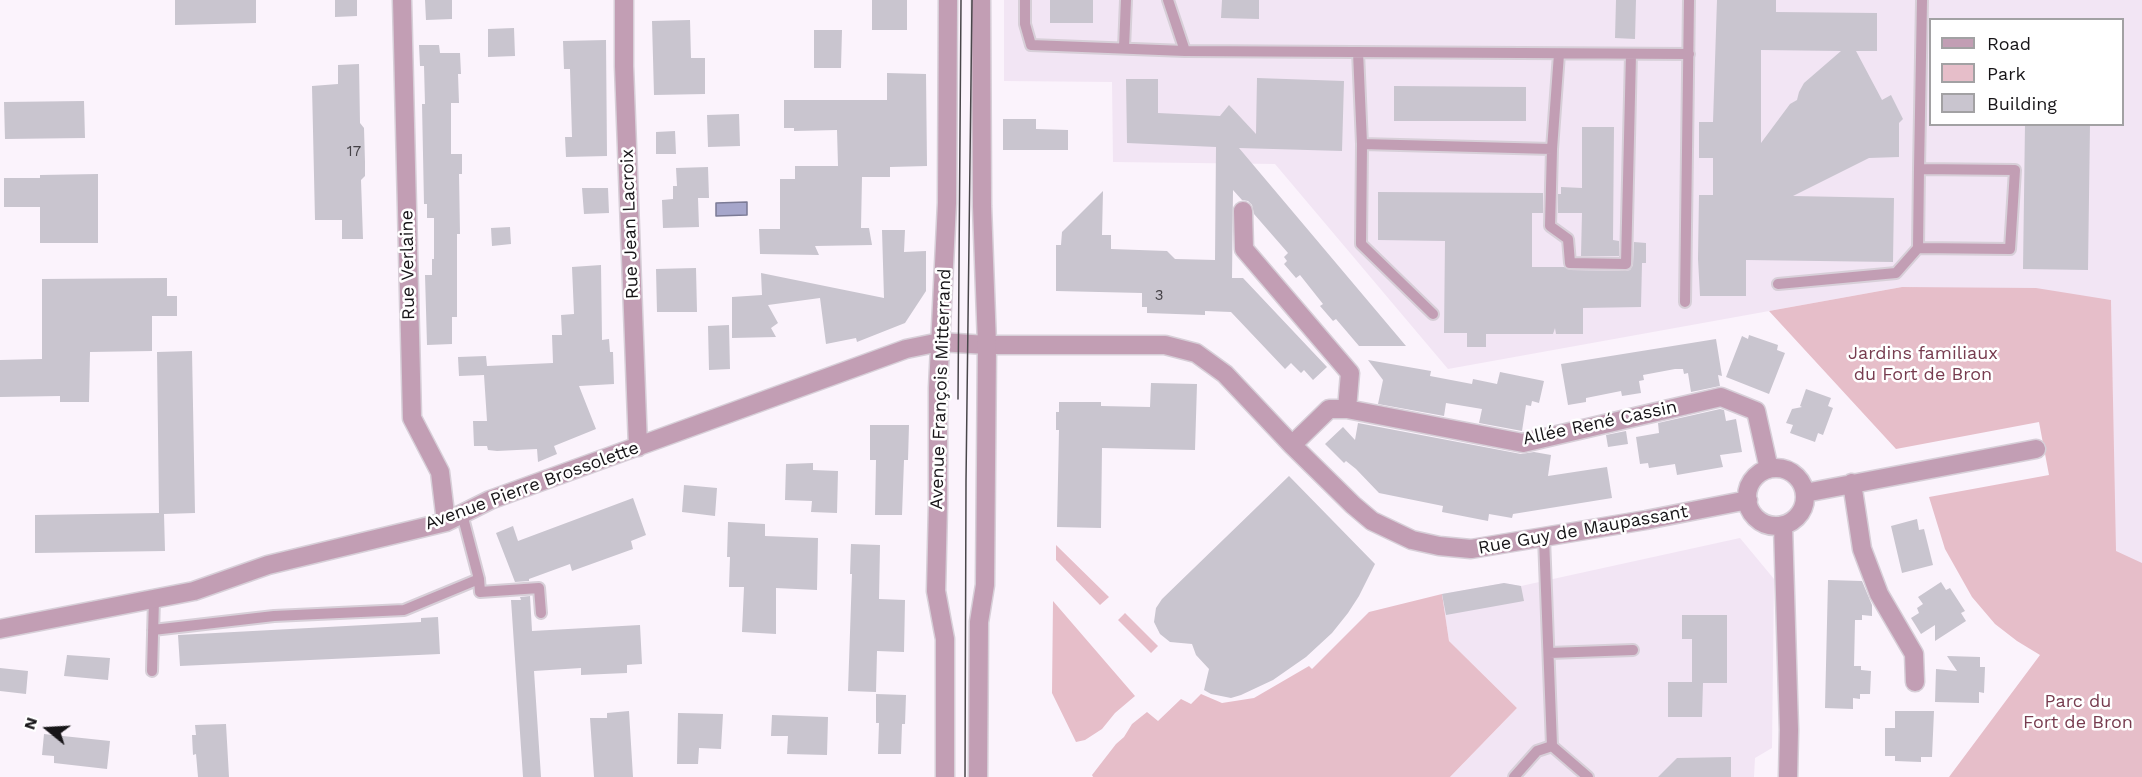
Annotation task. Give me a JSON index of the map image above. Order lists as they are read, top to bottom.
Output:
{
  "streets": {
    "street": [
      "Rue Jean Lacroix",
      "Rue Verlaine",
      "Avenue François Mitterrand",
      "Allée René Cassin",
      "Avenue Pierre Brossolette",
      "Rue Guy de Maupassant"
    ]
  },
  "crossings": [
    ["Rue Jean Lacroix", "Avenue Pierre Brossolette"],
    ["Rue Verlaine", "Avenue Pierre Brossolette"],
    ["Avenue François Mitterrand", "Avenue Pierre Brossolette"],
    ["Allée René Cassin", "Rue Guy de Maupassant"],
    ["Avenue Pierre Brossolette", "Rue Guy de Maupassant"]
  ],
  "parks": ["Jardins familiaux du Fort de Bron", "Parc du Fort de Bron"],
  "house_numbers": ["17", "3"],
  "legend": ["Road", "Park", "Building"],
  "north": "left"
}
